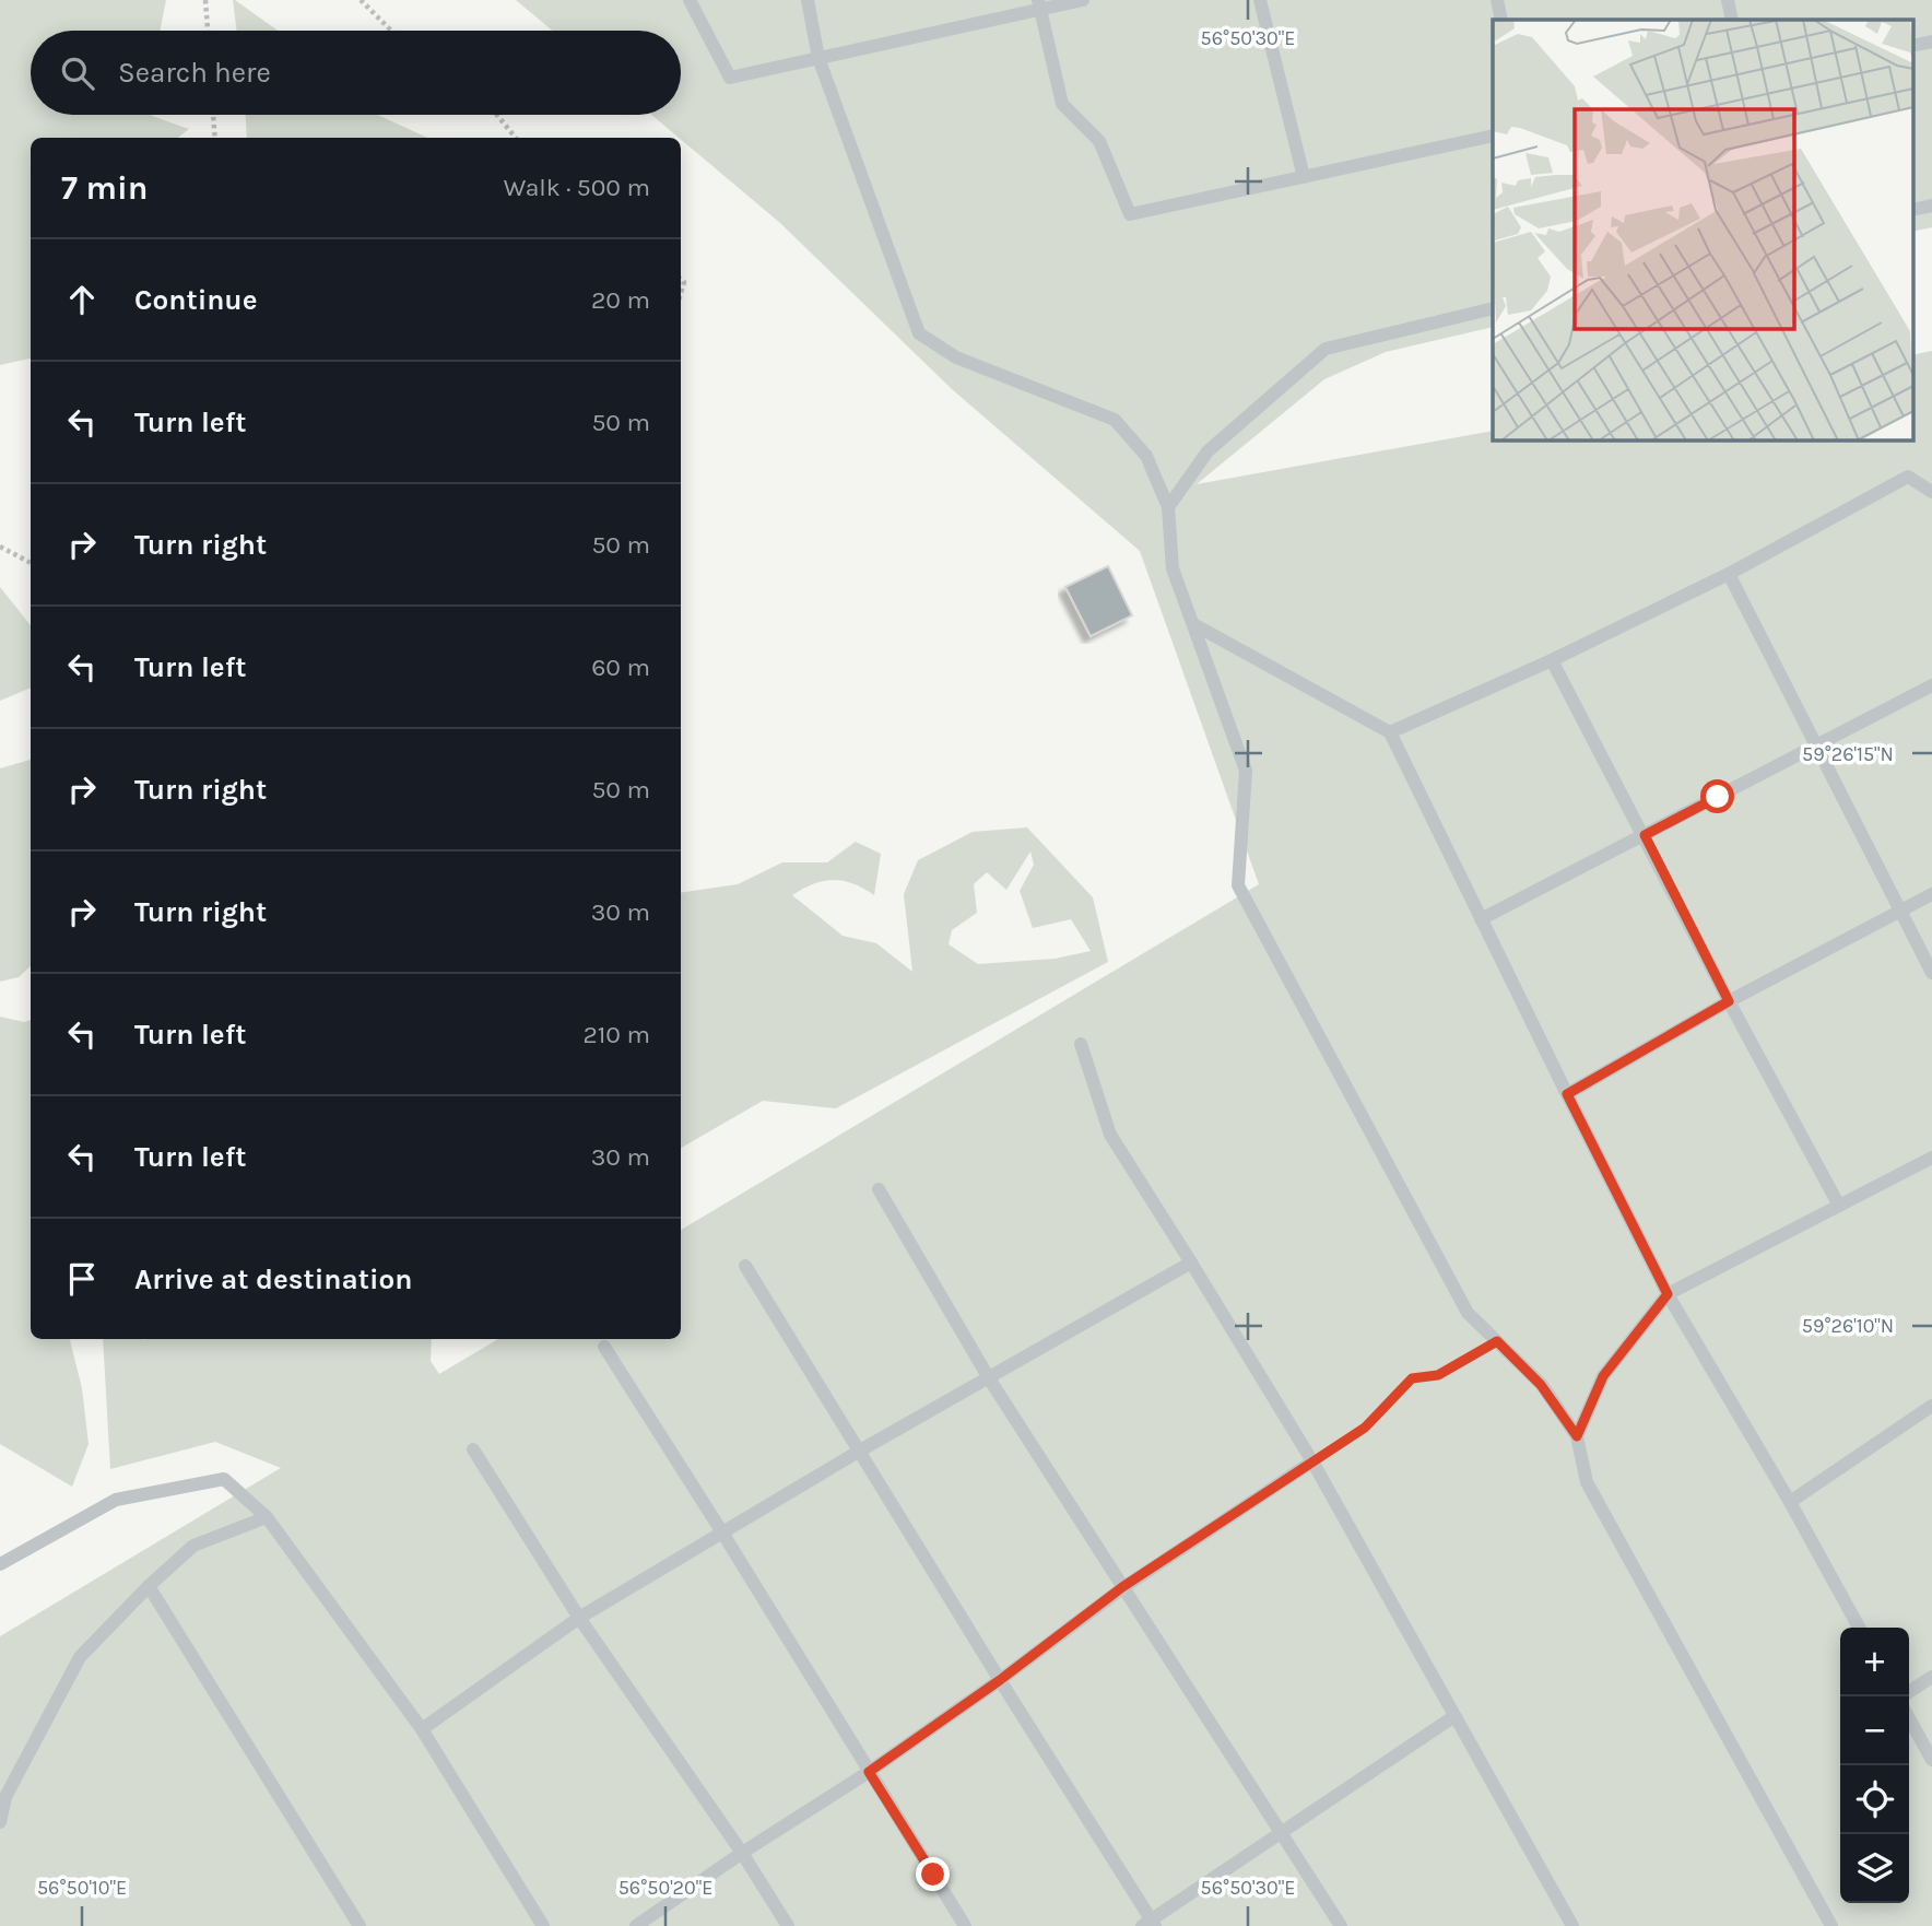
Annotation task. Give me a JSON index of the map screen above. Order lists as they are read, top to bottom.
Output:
{
  "page": {
    "search": "Search here",
    "heading": ["7 min", "Walk · 500 m"],
    "list": [
      ["Continue", "20 m"],
      ["Turn left", "50 m"],
      ["Turn right", "50 m"],
      ["Turn left", "60 m"],
      ["Turn right", "50 m"],
      ["Turn right", "30 m"],
      ["Turn left", "210 m"],
      ["Turn left", "30 m"],
      "Arrive at destination"
    ],
    "map_buttons": ["+", "−"]
  },
  "coordinates": [
    "56°50'30\"E",
    "59°26'15\"N",
    "59°26'10\"N",
    "56°50'10\"E",
    "56°50'20\"E"
  ]
}
